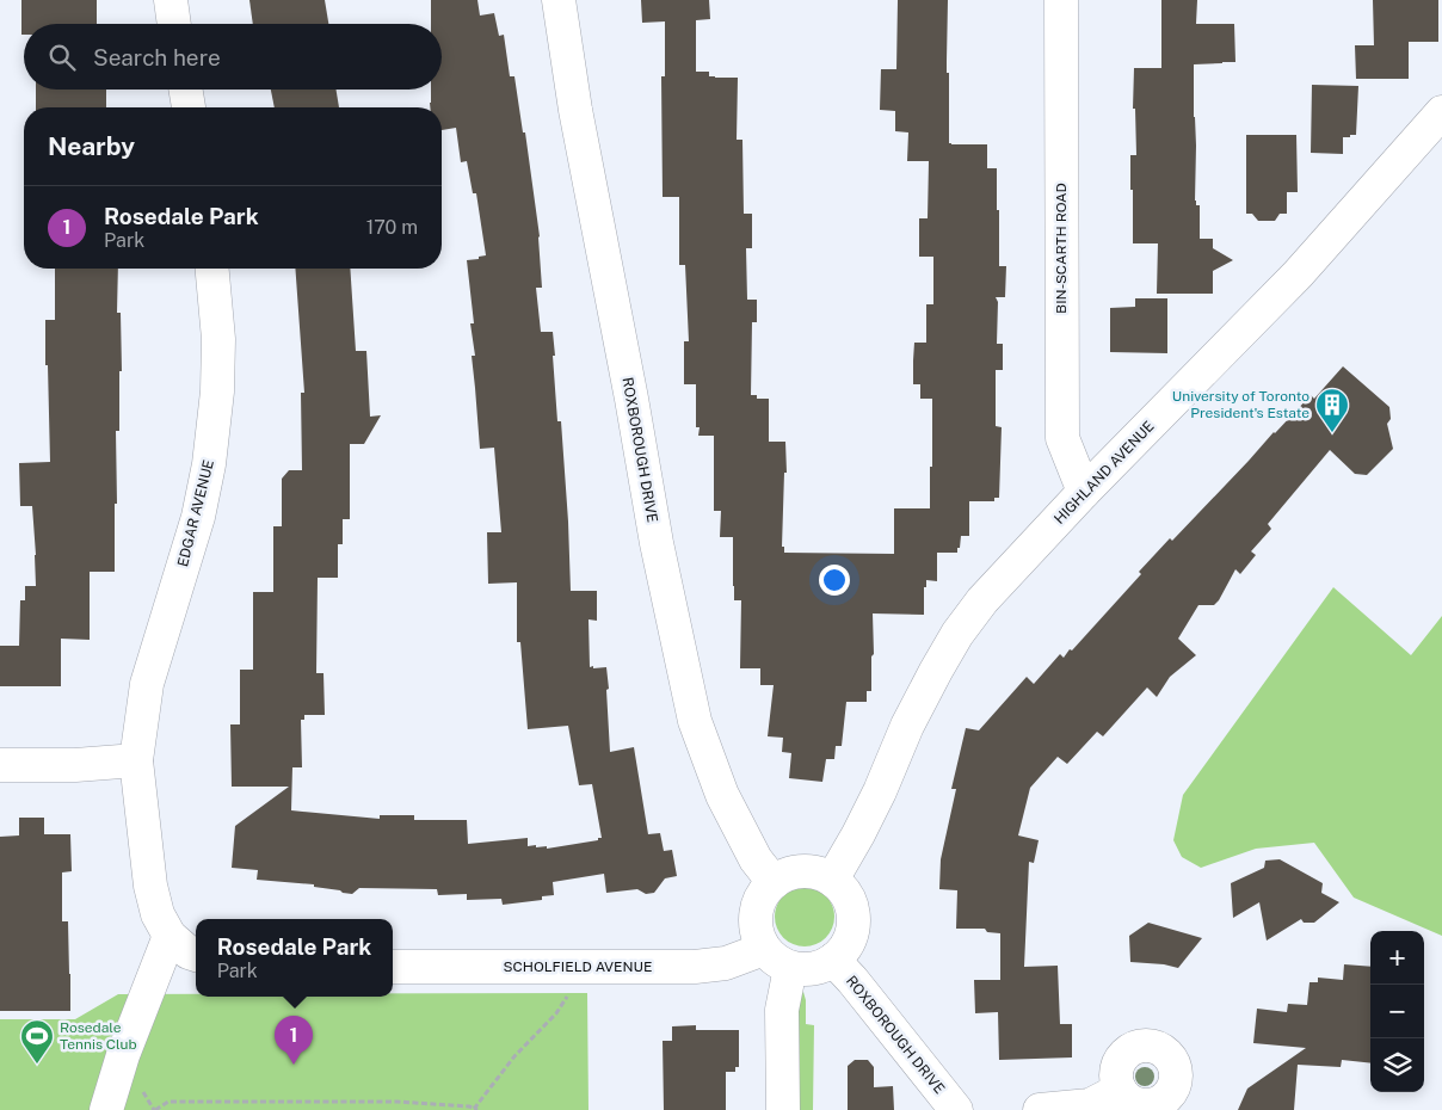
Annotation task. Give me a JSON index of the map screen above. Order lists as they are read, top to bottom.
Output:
{
  "streets": {
    "street": [
      "BIN-SCARTH ROAD",
      "ROXBOROUGH DRIVE",
      "HIGHLAND AVENUE",
      "EDGAR AVENUE",
      "SCHOLFIELD AVENUE"
    ]
  },
  "crossings": [
    ["BIN-SCARTH ROAD", "HIGHLAND AVENUE"],
    ["ROXBOROUGH DRIVE", "HIGHLAND AVENUE"],
    ["ROXBOROUGH DRIVE", "SCHOLFIELD AVENUE"],
    ["HIGHLAND AVENUE", "SCHOLFIELD AVENUE"]
  ],
  "places": {
    "building": ["University of Toronto President's Estate"],
    "sports": ["Rosedale Tennis Club"]
  },
  "page": {
    "search": "Search here",
    "heading": "Nearby",
    "list": [
      {
        "mark": "1",
        "name": "Rosedale Park",
        "note": "Park",
        "value": "170 m"
      }
    ],
    "popup": ["Rosedale Park", "Park"],
    "map_buttons": ["+", "−"],
    "pins": "1"
  }
}
